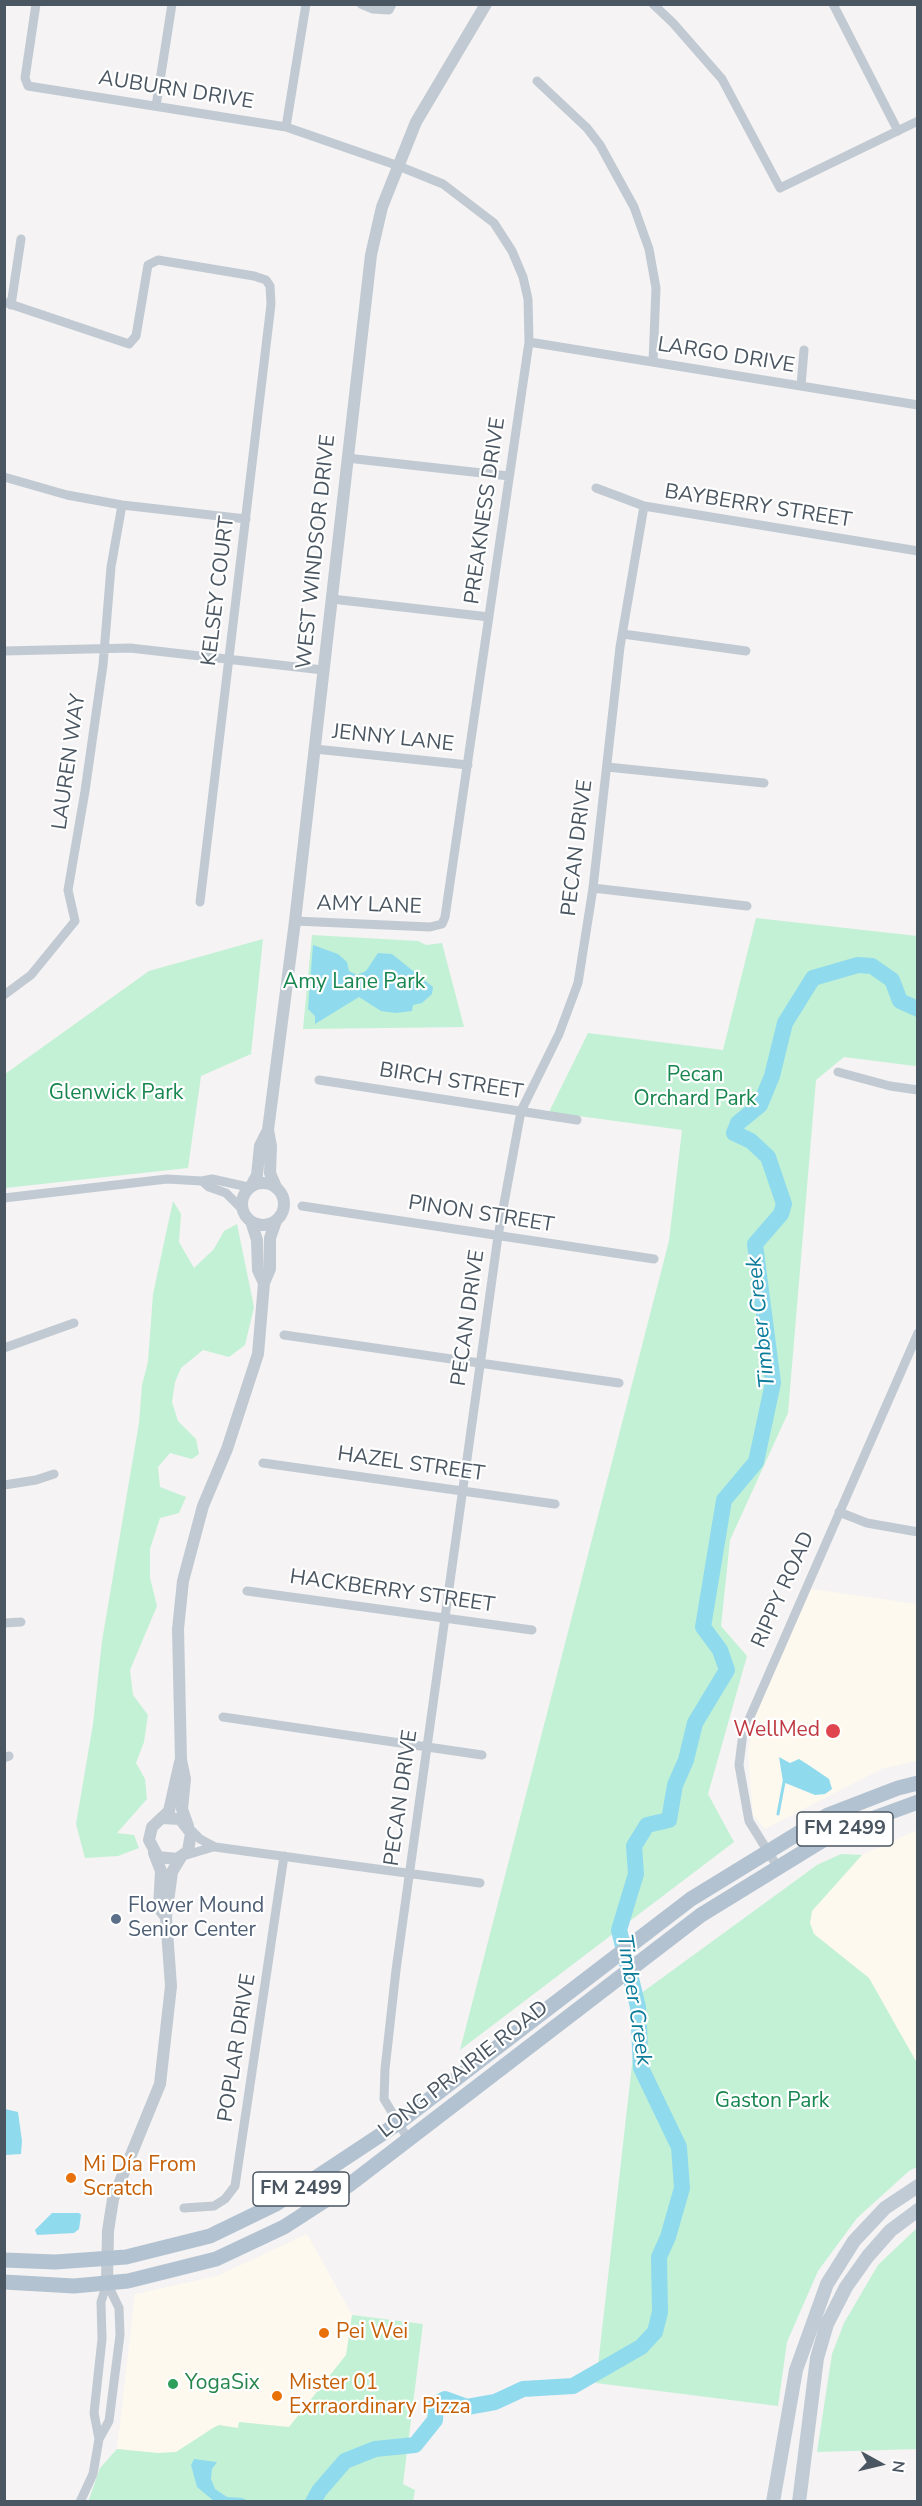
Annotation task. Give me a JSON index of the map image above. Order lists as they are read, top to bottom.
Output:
{
  "streets": {
    "main road": ["FM 2499", "LONG PRAIRIE ROAD"],
    "street": [
      "AUBURN DRIVE",
      "LARGO DRIVE",
      "BAYBERRY STREET",
      "PREAKNESS DRIVE",
      "WEST WINDSOR DRIVE",
      "KELSEY COURT",
      "JENNY LANE",
      "LAUREN WAY",
      "PECAN DRIVE",
      "AMY LANE",
      "BIRCH STREET",
      "PINON STREET",
      "HAZEL STREET",
      "RIPPY ROAD",
      "HACKBERRY STREET",
      "POPLAR DRIVE"
    ]
  },
  "crossings": [
    ["AUBURN DRIVE", "PREAKNESS DRIVE"],
    ["AUBURN DRIVE", "WEST WINDSOR DRIVE"],
    ["LARGO DRIVE", "PREAKNESS DRIVE"],
    ["BAYBERRY STREET", "PECAN DRIVE"],
    ["PREAKNESS DRIVE", "WEST WINDSOR DRIVE"],
    ["PREAKNESS DRIVE", "JENNY LANE"],
    ["PREAKNESS DRIVE", "AMY LANE"],
    ["WEST WINDSOR DRIVE", "JENNY LANE"],
    ["WEST WINDSOR DRIVE", "AMY LANE"],
    ["WEST WINDSOR DRIVE", "LONG PRAIRIE ROAD"],
    ["PECAN DRIVE", "BIRCH STREET"],
    ["PECAN DRIVE", "PINON STREET"],
    ["PECAN DRIVE", "HAZEL STREET"],
    ["PECAN DRIVE", "HACKBERRY STREET"],
    ["PECAN DRIVE", "LONG PRAIRIE ROAD"],
    ["RIPPY ROAD", "LONG PRAIRIE ROAD"]
  ],
  "water": ["Timber Creek"],
  "parks": [
    "Amy Lane Park",
    "Pecan Orchard Park",
    "Glenwick Park",
    "Gaston Park"
  ],
  "places": [
    "WellMed",
    "Flower Mound Senior Center",
    "Mi Día From Scratch",
    "Pei Wei",
    "YogaSix",
    "Mister 01 Exrraordinary Pizza"
  ],
  "north": "right"
}
